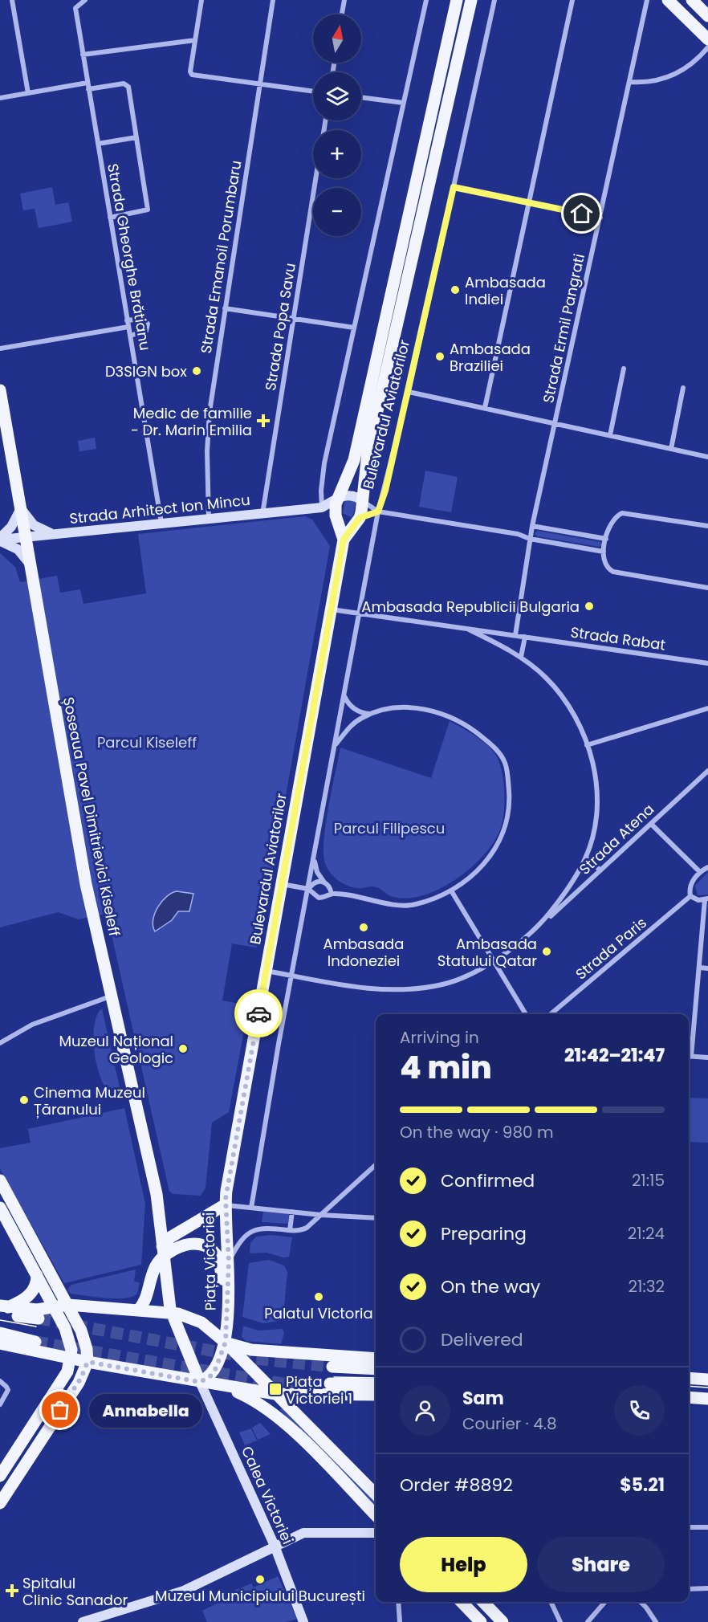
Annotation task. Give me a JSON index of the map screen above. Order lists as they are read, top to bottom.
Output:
{
  "streets": {
    "main road": [
      "Bulevardul Aviatorilor",
      "Strada Arhitect Ion Mincu",
      "Șoseaua Pavel Dimitrievici Kiseleff",
      "Piața Victoriei",
      "Calea Victoriei"
    ],
    "street": [
      "Strada Gheorghe Brătianu",
      "Strada Emanoil Porumbaru",
      "Strada Popa Savu",
      "Strada Ermil Pangrati",
      "Strada Rabat",
      "Strada Atena",
      "Strada Paris"
    ]
  },
  "crossings": [
    ["Strada Gheorghe Brătianu", "Strada Arhitect Ion Mincu"],
    ["Strada Emanoil Porumbaru", "Strada Arhitect Ion Mincu"],
    ["Strada Popa Savu", "Strada Arhitect Ion Mincu"],
    ["Strada Ermil Pangrati", "Strada Rabat"],
    ["Bulevardul Aviatorilor", "Strada Arhitect Ion Mincu"],
    ["Bulevardul Aviatorilor", "Strada Rabat"],
    ["Bulevardul Aviatorilor", "Piața Victoriei"],
    ["Strada Arhitect Ion Mincu", "Șoseaua Pavel Dimitrievici Kiseleff"],
    ["Șoseaua Pavel Dimitrievici Kiseleff", "Piața Victoriei"],
    ["Piața Victoriei", "Calea Victoriei"]
  ],
  "parks": ["Parcul Kiseleff", "Parcul Filipescu"],
  "places": {
    "other": [
      "Ambasada Indiei",
      "Ambasada Braziliei",
      "D3SIGN box",
      "Ambasada Republicii Bulgaria",
      "Ambasada Indoneziei",
      "Ambasada Statului Qatar",
      "Muzeul Național Geologic",
      "Cinema Muzeul Țăranului",
      "Palatul Victoria",
      "Annabella",
      "Muzeul Municipiului București"
    ],
    "health": ["Medic de familie - Dr. Marin Emilia", "Spitalul Clinic Sanador"],
    "transit": ["Piața Victoriei 1"]
  },
  "north": "top",
  "page": {
    "map_buttons": ["+", "−"],
    "heading": ["4 min", "Arriving in", "21:42–21:47"],
    "panel": [
      "Sam",
      "Courier · 4.8",
      "Order #8892",
      "$5.21"
    ],
    "bar": "On the way · 980 m",
    "list": [
      ["Confirmed", "21:15"],
      ["Preparing", "21:24"],
      ["On the way", "21:32"],
      "Delivered"
    ],
    "bubble": "Annabella",
    "buttons": ["Help", "Share"]
  }
}
